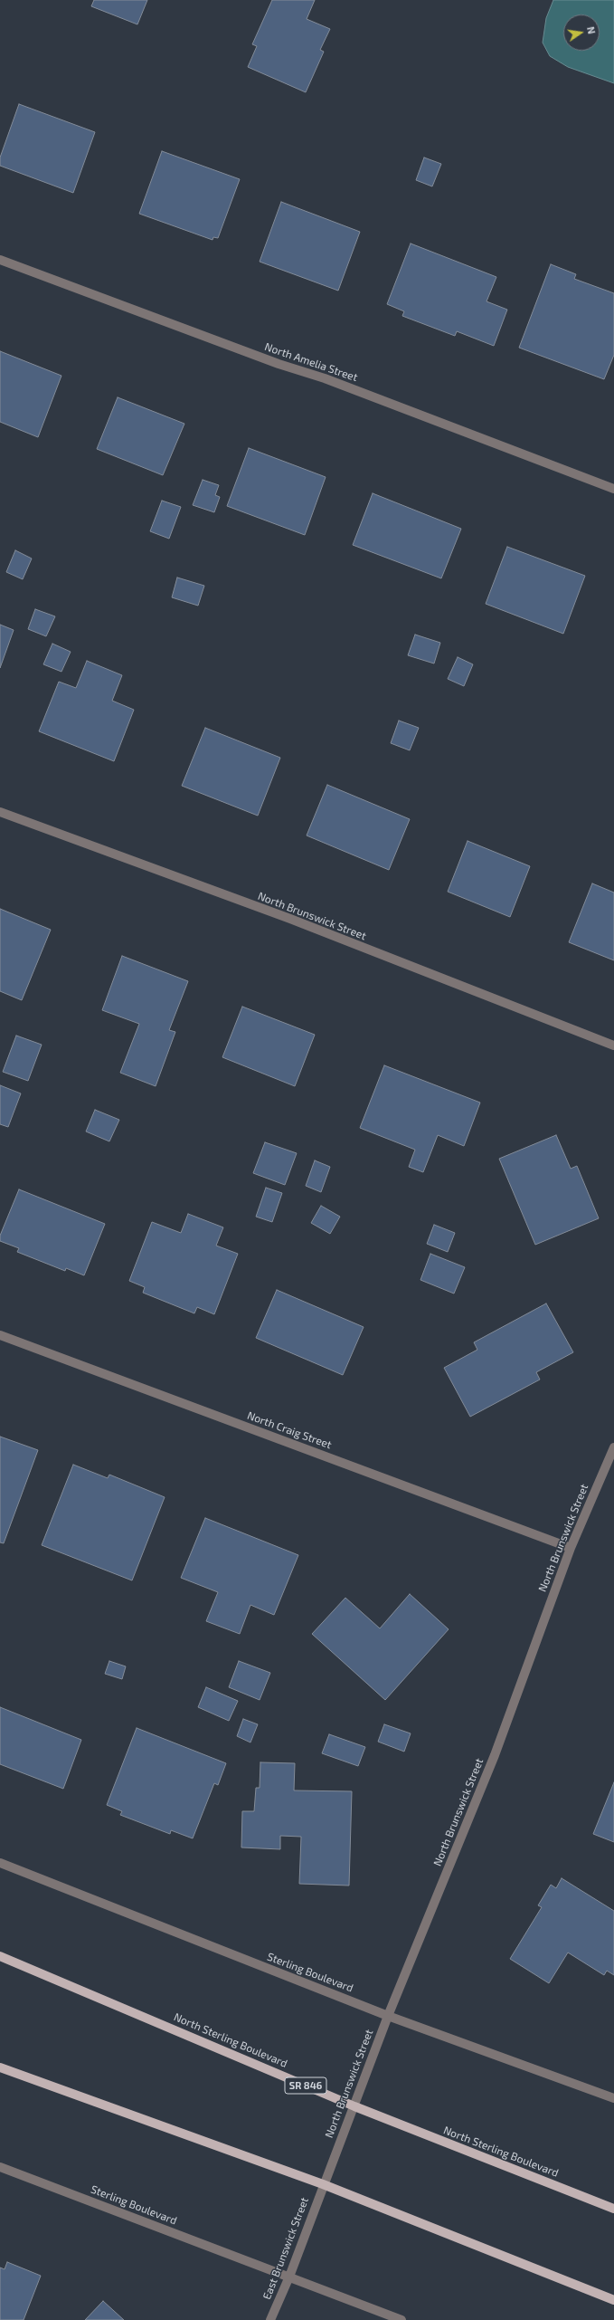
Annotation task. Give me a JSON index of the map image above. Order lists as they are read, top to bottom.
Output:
{
  "streets": {
    "main road": ["North Sterling Boulevard", "SR 846"],
    "street": [
      "North Amelia Street",
      "North Brunswick Street",
      "North Craig Street",
      "Sterling Boulevard",
      "East Brunswick Street"
    ]
  },
  "crossings": [
    ["North Brunswick Street", "North Craig Street"],
    ["North Brunswick Street", "Sterling Boulevard"],
    ["North Brunswick Street", "North Sterling Boulevard"],
    ["North Brunswick Street", "East Brunswick Street"],
    ["Sterling Boulevard", "East Brunswick Street"]
  ],
  "north": "right"
}
